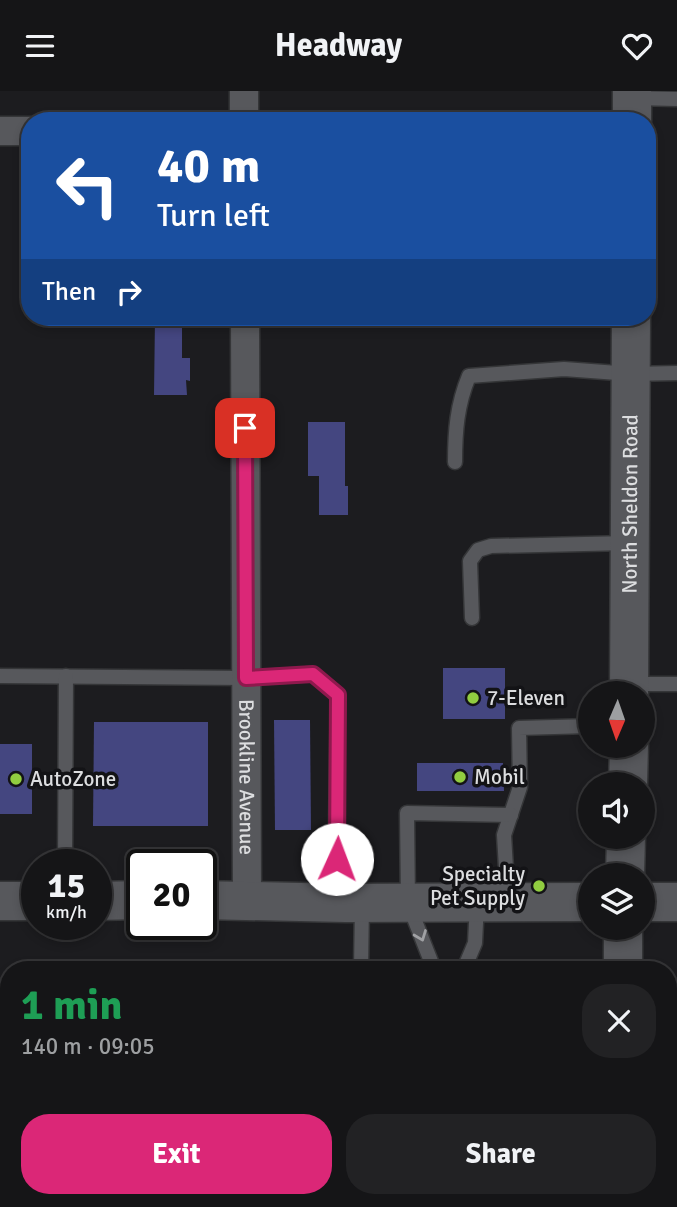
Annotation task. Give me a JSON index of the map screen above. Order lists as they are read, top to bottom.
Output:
{
  "streets": {
    "main road": ["North Sheldon Road"],
    "street": ["Brookline Avenue"]
  },
  "places": [
    "7-Eleven",
    "Mobil",
    "AutoZone",
    "Specialty Pet Supply"
  ],
  "north": "bottom",
  "page": {
    "header": "Headway",
    "turn": ["40 m", "Turn left"],
    "then": "Then",
    "speed": "15 km/h",
    "limit": "20",
    "heading": ["1 min", "140 m · 09:05"],
    "buttons": ["Exit", "Share"]
  }
}
